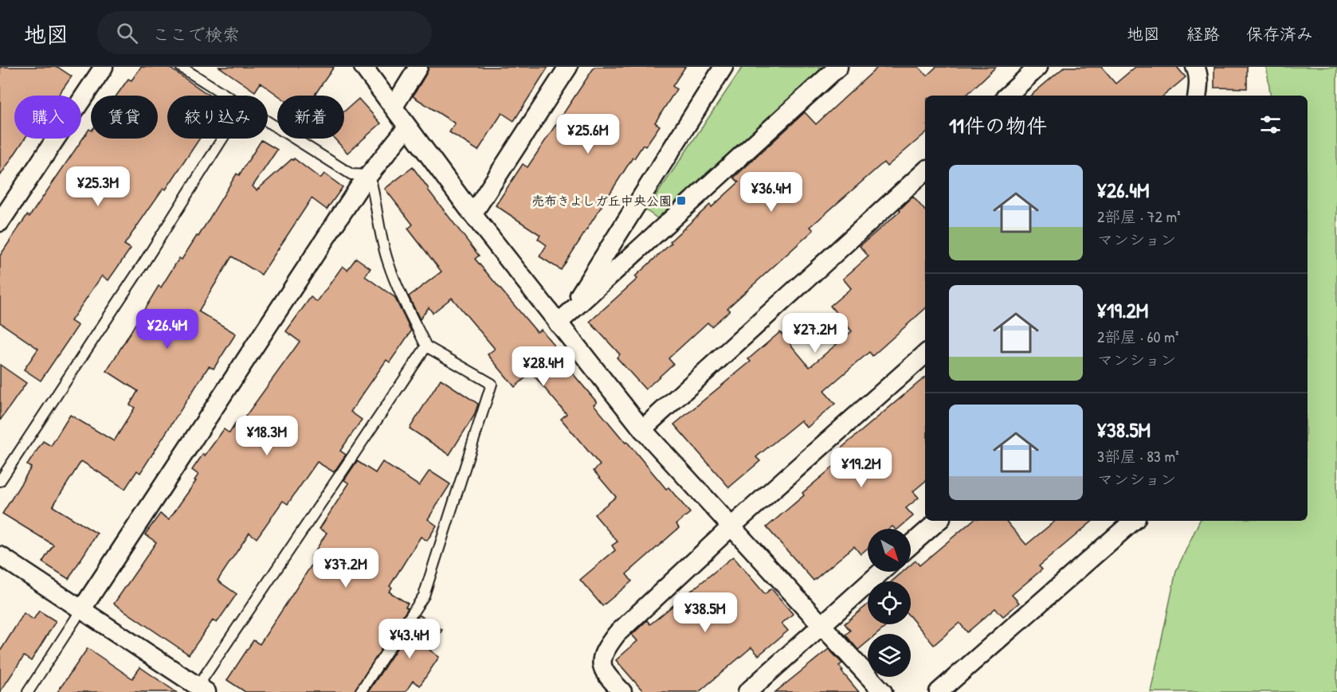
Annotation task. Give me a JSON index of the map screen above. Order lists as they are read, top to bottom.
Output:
{
  "places": {
    "transit": ["売布きよしガ丘中央公園"]
  },
  "north": "bottom right",
  "page": {
    "header": "地図",
    "search": "ここで検索",
    "nav": ["地図", "経路", "保存済み"],
    "chip": [
      "購入",
      "賃貸",
      "絞り込み",
      "新着"
    ],
    "heading": "11件の物件",
    "price": [
      "¥25.6M",
      "¥25.3M",
      "¥36.4M",
      "¥26.4M",
      "¥27.2M",
      "¥28.4M",
      "¥18.3M",
      "¥19.2M",
      "¥37.2M",
      "¥38.5M",
      "¥43.4M"
    ],
    "list": [
      {
        "name": "¥26.4M",
        "note": "2部屋 · 72 m² · マンション"
      },
      {
        "name": "¥19.2M",
        "note": "2部屋 · 60 m² · マンション"
      },
      {
        "name": "¥38.5M",
        "note": "3部屋 · 83 m² · マンション"
      }
    ]
  }
}
